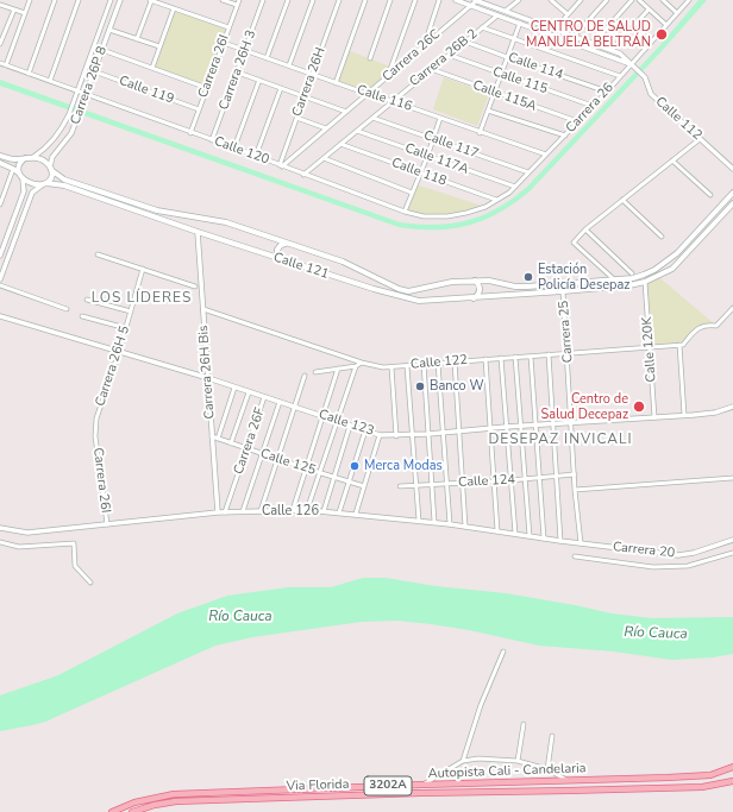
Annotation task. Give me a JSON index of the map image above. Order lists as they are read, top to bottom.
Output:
{
  "streets": {
    "main road": [
      "Calle 121",
      "Carrera 25",
      "Autopista Cali - Candelaria",
      "Via Florida",
      "3202A"
    ],
    "street": [
      "Carrera 26C",
      "Carrera 26B 2",
      "Carrera 26I",
      "Calle 114",
      "Carrera 26H 3",
      "Calle 115",
      "Carrera 26H",
      "Carrera 26P 8",
      "Calle 119",
      "Calle 115A",
      "Calle 116",
      "Carrera 26",
      "Calle 112",
      "Calle 117",
      "Calle 120",
      "Calle 117A",
      "Calle 118",
      "Calle 120K",
      "Calle 122",
      "Carrera 26H 5",
      "Carrera 26H Bis",
      "Calle 123",
      "Carrera 26F",
      "Calle 125",
      "Calle 124",
      "Calle 126",
      "Carrera 20"
    ]
  },
  "crossings": [
    ["Carrera 26C", "Carrera 26H"],
    ["Carrera 26C", "Calle 116"],
    ["Carrera 26C", "Calle 112"],
    ["Carrera 26C", "Calle 120"],
    ["Carrera 26B 2", "Calle 114"],
    ["Carrera 26B 2", "Calle 115"],
    ["Carrera 26B 2", "Calle 115A"],
    ["Carrera 26B 2", "Calle 116"],
    ["Carrera 26B 2", "Calle 112"],
    ["Carrera 26B 2", "Calle 117"],
    ["Carrera 26B 2", "Calle 120"],
    ["Carrera 26B 2", "Calle 117A"],
    ["Carrera 26B 2", "Calle 118"],
    ["Carrera 26I", "Calle 119"],
    ["Carrera 26I", "Calle 116"],
    ["Carrera 26I", "Calle 120"],
    ["Carrera 26I", "Carrera 26H 5"],
    ["Carrera 26I", "Calle 126"],
    ["Calle 114", "Carrera 26"],
    ["Carrera 26H 3", "Calle 116"],
    ["Carrera 26H 3", "Calle 120"],
    ["Calle 115", "Carrera 26"],
    ["Carrera 26H", "Calle 116"],
    ["Carrera 26H", "Calle 120"],
    ["Carrera 26P 8", "Calle 119"],
    ["Carrera 26P 8", "Calle 120"],
    ["Carrera 26P 8", "Calle 121"],
    ["Calle 115A", "Carrera 26"],
    ["Calle 116", "Carrera 26"],
    ["Carrera 26", "Calle 112"],
    ["Carrera 26", "Calle 117"],
    ["Carrera 26", "Calle 120"],
    ["Carrera 26", "Calle 117A"],
    ["Carrera 26", "Calle 118"],
    ["Calle 121", "Carrera 25"],
    ["Calle 121", "Carrera 26H Bis"],
    ["Carrera 25", "Calle 120K"],
    ["Carrera 25", "Calle 122"],
    ["Carrera 25", "Calle 123"],
    ["Carrera 25", "Calle 124"],
    ["Carrera 25", "Calle 126"],
    ["Carrera 25", "Carrera 20"],
    ["Calle 120K", "Calle 122"],
    ["Calle 120K", "Calle 123"],
    ["Calle 122", "Carrera 26H Bis"],
    ["Carrera 26H 5", "Calle 123"],
    ["Carrera 26H Bis", "Calle 123"],
    ["Carrera 26H Bis", "Calle 125"],
    ["Carrera 26H Bis", "Calle 126"],
    ["Calle 123", "Carrera 26F"],
    ["Carrera 26F", "Calle 125"],
    ["Carrera 26F", "Calle 126"],
    ["Calle 126", "Carrera 20"]
  ],
  "districts": ["LOS LÍDERES", "DESEPAZ INVICALI"],
  "water": ["Río Cauca"],
  "places": [
    "CENTRO DE SALUD MANUELA BELTRÁN",
    "Estación Policía Desepaz",
    "Banco W",
    "Centro de Salud Decepaz",
    "Merca Modas"
  ]
}
